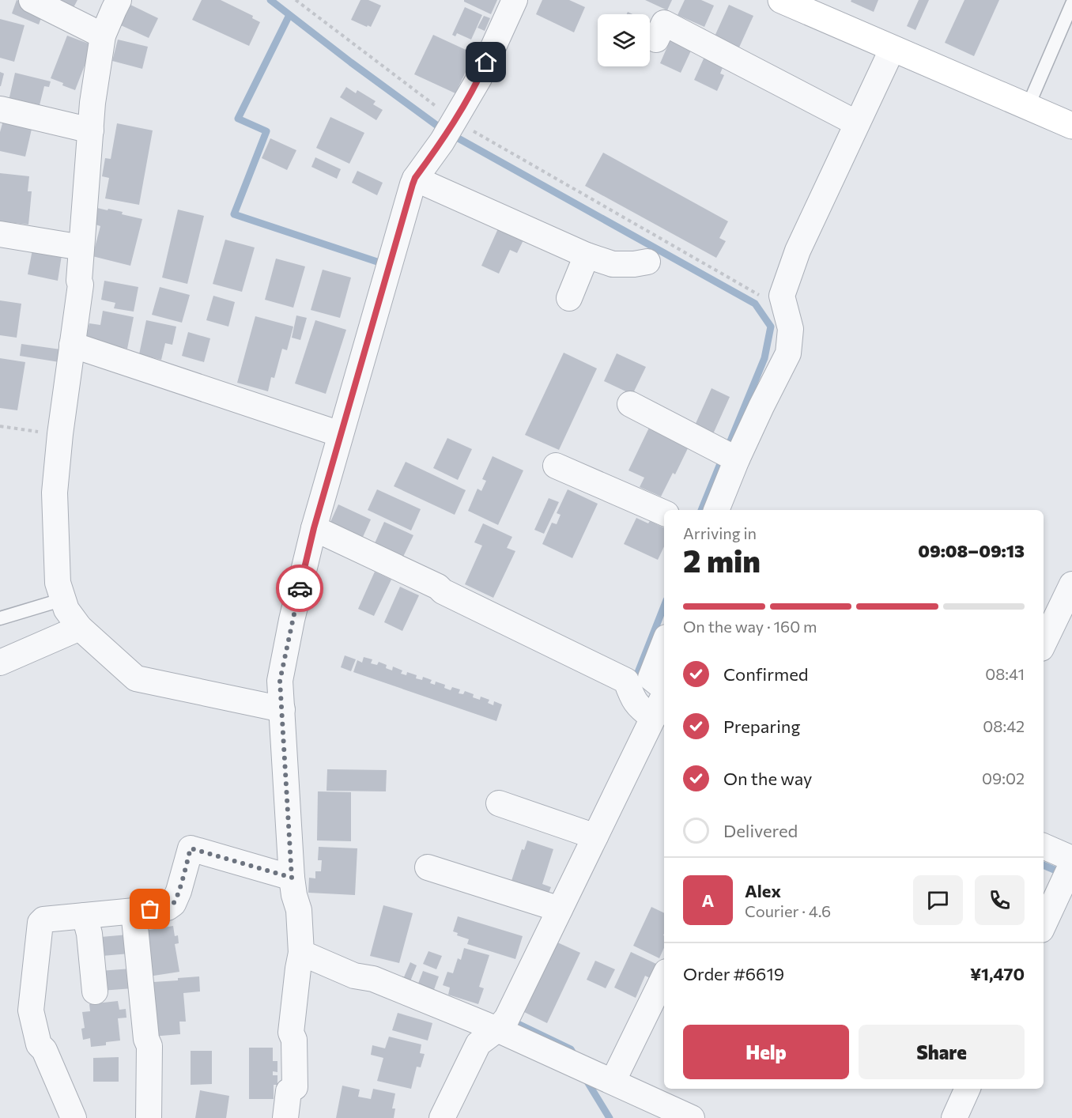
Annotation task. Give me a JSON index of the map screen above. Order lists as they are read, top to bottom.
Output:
{
  "page": {
    "heading": ["2 min", "Arriving in", "09:08–09:13"],
    "panel": [
      "Alex",
      "Courier · 4.6",
      "Order #6619",
      "¥1,470"
    ],
    "bar": "On the way · 160 m",
    "list": [
      ["Confirmed", "08:41"],
      ["Preparing", "08:42"],
      ["On the way", "09:02"],
      "Delivered"
    ],
    "round": "A",
    "buttons": ["Help", "Share"]
  }
}
